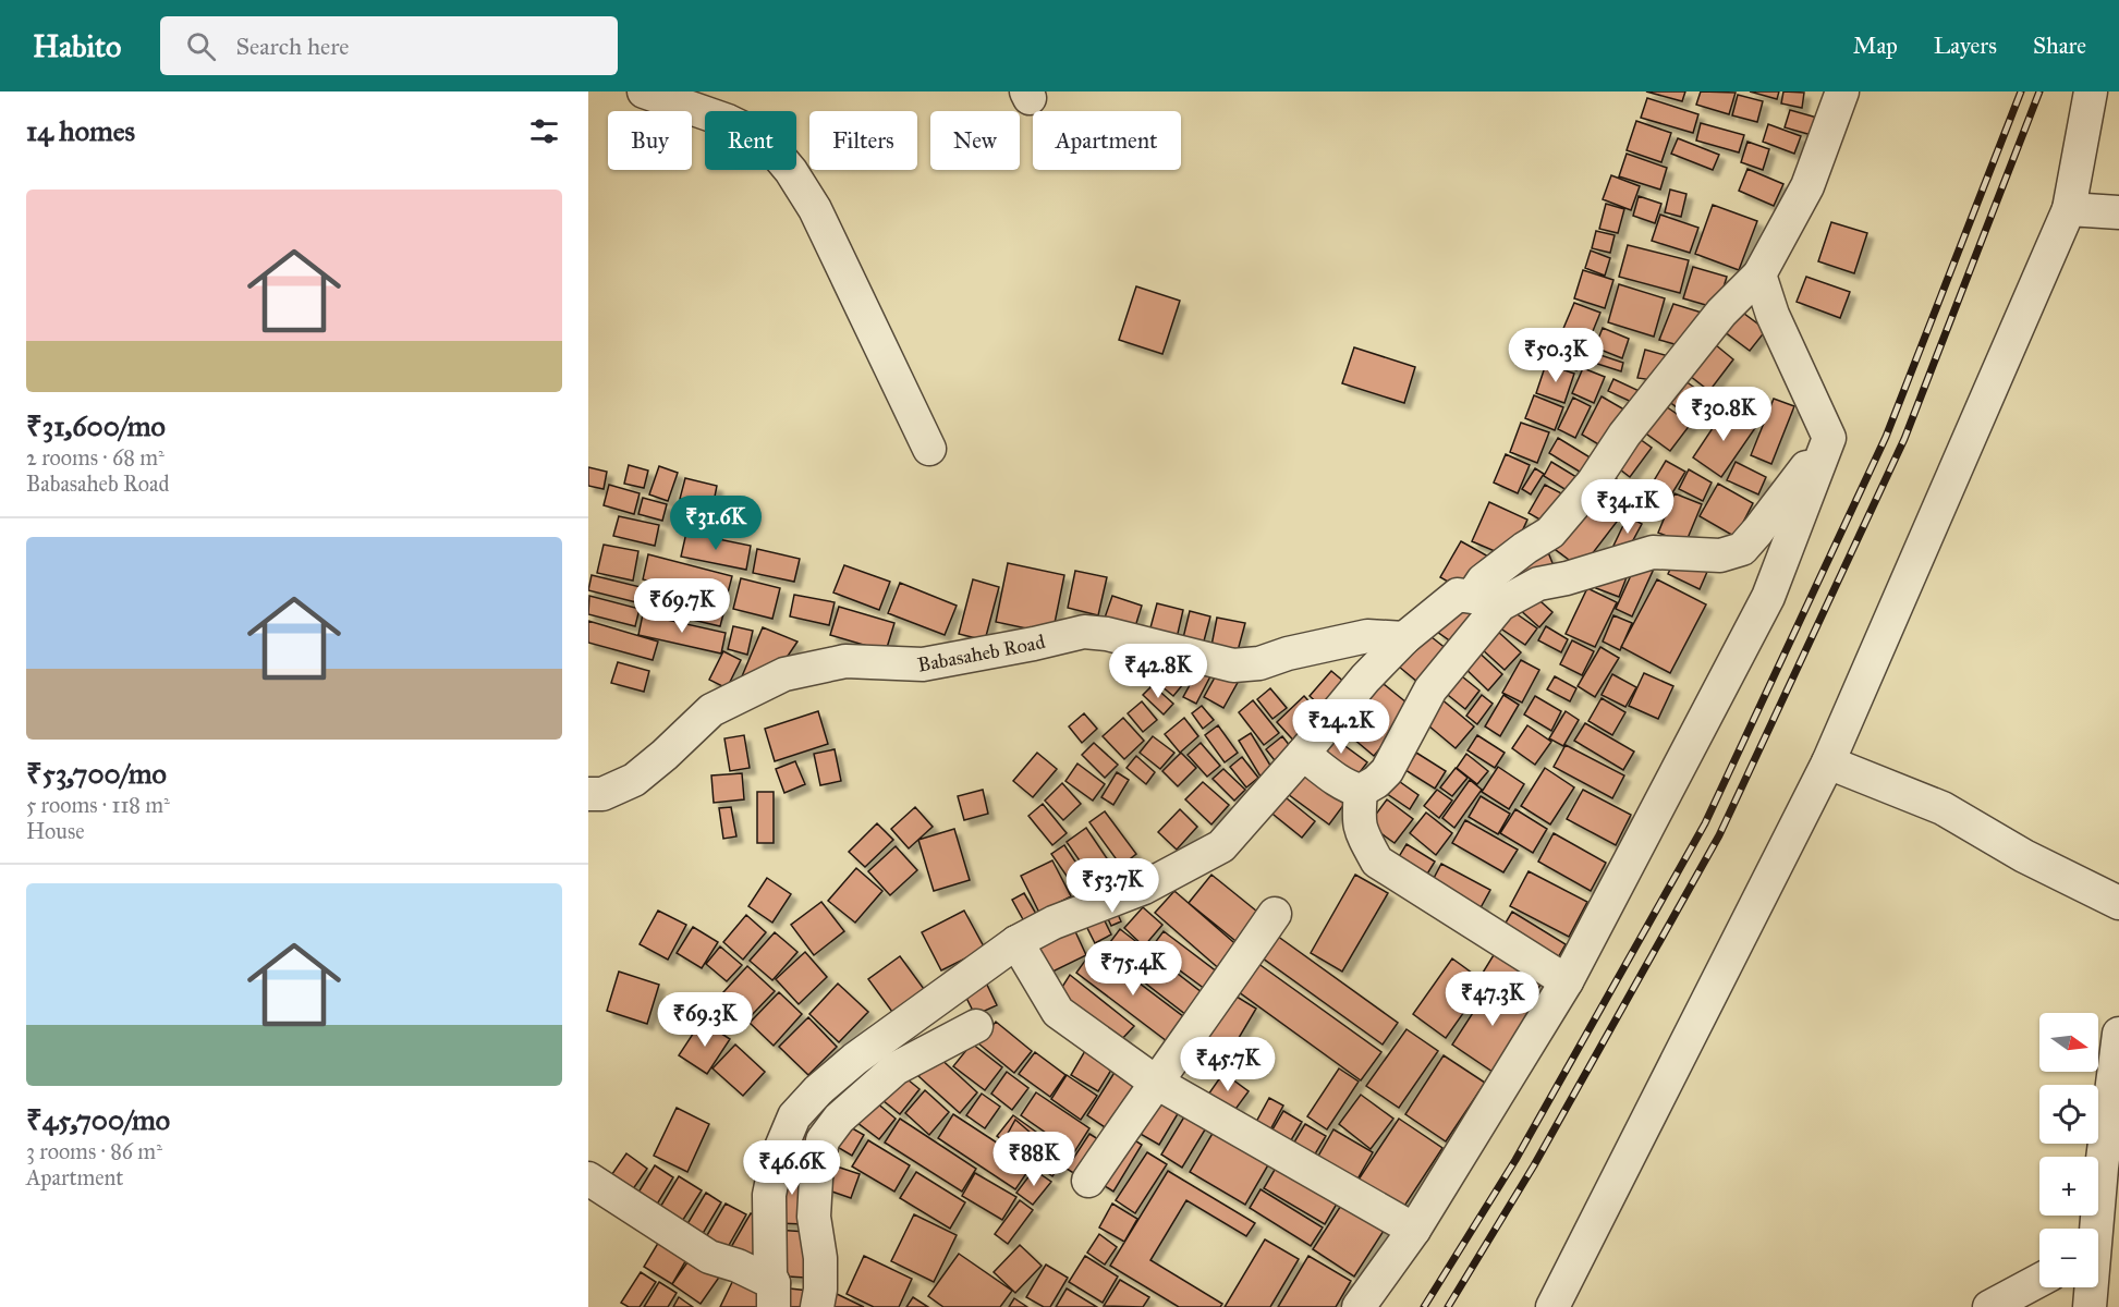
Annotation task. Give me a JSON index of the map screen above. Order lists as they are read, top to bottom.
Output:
{
  "streets": {
    "street": ["Babasaheb Road"]
  },
  "north": "right",
  "page": {
    "header": "Habito",
    "search": "Search here",
    "nav": ["Map", "Layers", "Share"],
    "heading": "14 homes",
    "chip": [
      "Buy",
      "Rent",
      "Filters",
      "New",
      "Apartment"
    ],
    "list": [
      {
        "name": "₹31,600/mo",
        "note": "2 rooms · 68 m² · Babasaheb Road"
      },
      {
        "name": "₹53,700/mo",
        "note": "5 rooms · 118 m² · House"
      },
      {
        "name": "₹45,700/mo",
        "note": "3 rooms · 86 m² · Apartment"
      }
    ],
    "price": [
      "₹50.3K",
      "₹30.8K",
      "₹34.1K",
      "₹31.6K",
      "₹69.7K",
      "₹42.8K",
      "₹24.2K",
      "₹53.7K",
      "₹75.4K",
      "₹47.3K",
      "₹69.3K",
      "₹45.7K",
      "₹88K",
      "₹46.6K"
    ],
    "map_buttons": ["+", "−"]
  }
}
